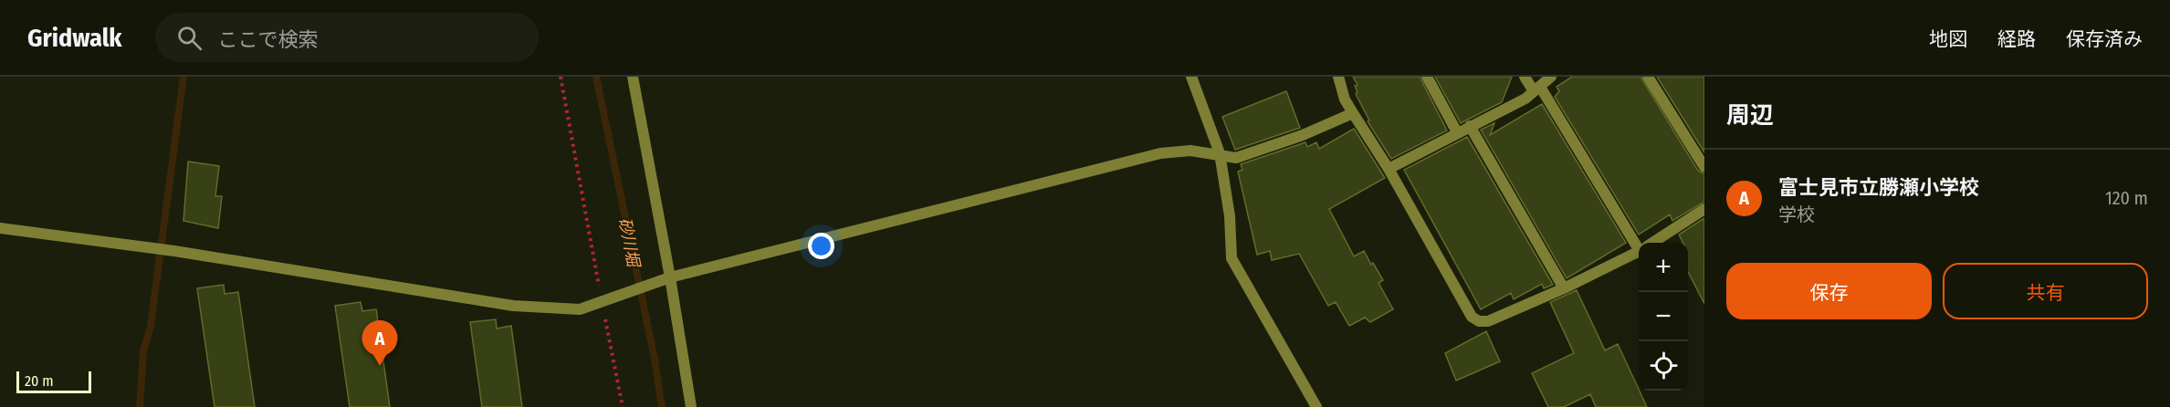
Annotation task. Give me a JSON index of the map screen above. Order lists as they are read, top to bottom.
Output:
{
  "water": ["砂川堀"],
  "scale_bar": "20 m",
  "page": {
    "header": "Gridwalk",
    "search": "ここで検索",
    "nav": ["地図", "経路", "保存済み"],
    "heading": "周辺",
    "list": [
      {
        "mark": "A",
        "name": "富士見市立勝瀬小学校",
        "note": "学校",
        "value": "120 m"
      }
    ],
    "map_buttons": ["+", "−"],
    "buttons": ["保存", "共有"],
    "pins": "A",
    "scale": "20 m"
  }
}
